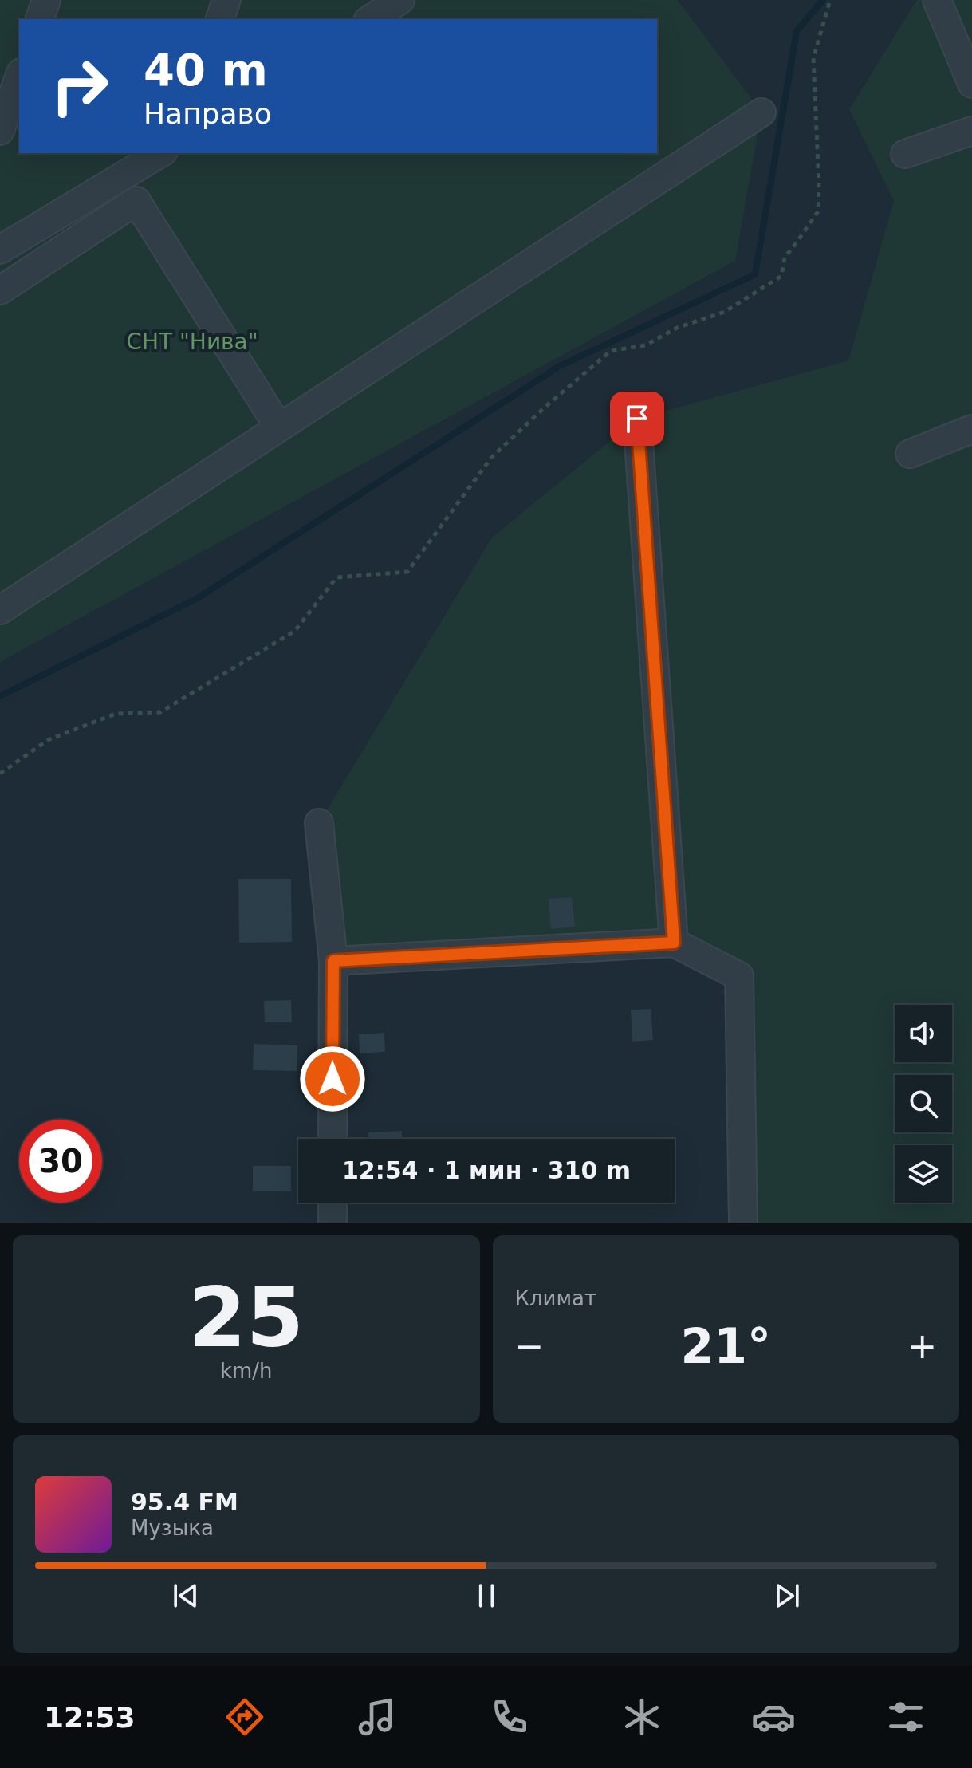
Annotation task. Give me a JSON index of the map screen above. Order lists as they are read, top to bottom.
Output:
{
  "parks": ["СНТ \"Нива\""],
  "page": {
    "turn": ["40 m", "Направо"],
    "limit": "30",
    "trip": "12:54 · 1 мин · 310 m",
    "tile": [
      ["25", "km/h"],
      "Климат"
    ],
    "heat": ["−", "21°", "+"],
    "song": ["95.4 FM", "Музыка"],
    "tabs": "12:53"
  }
}
